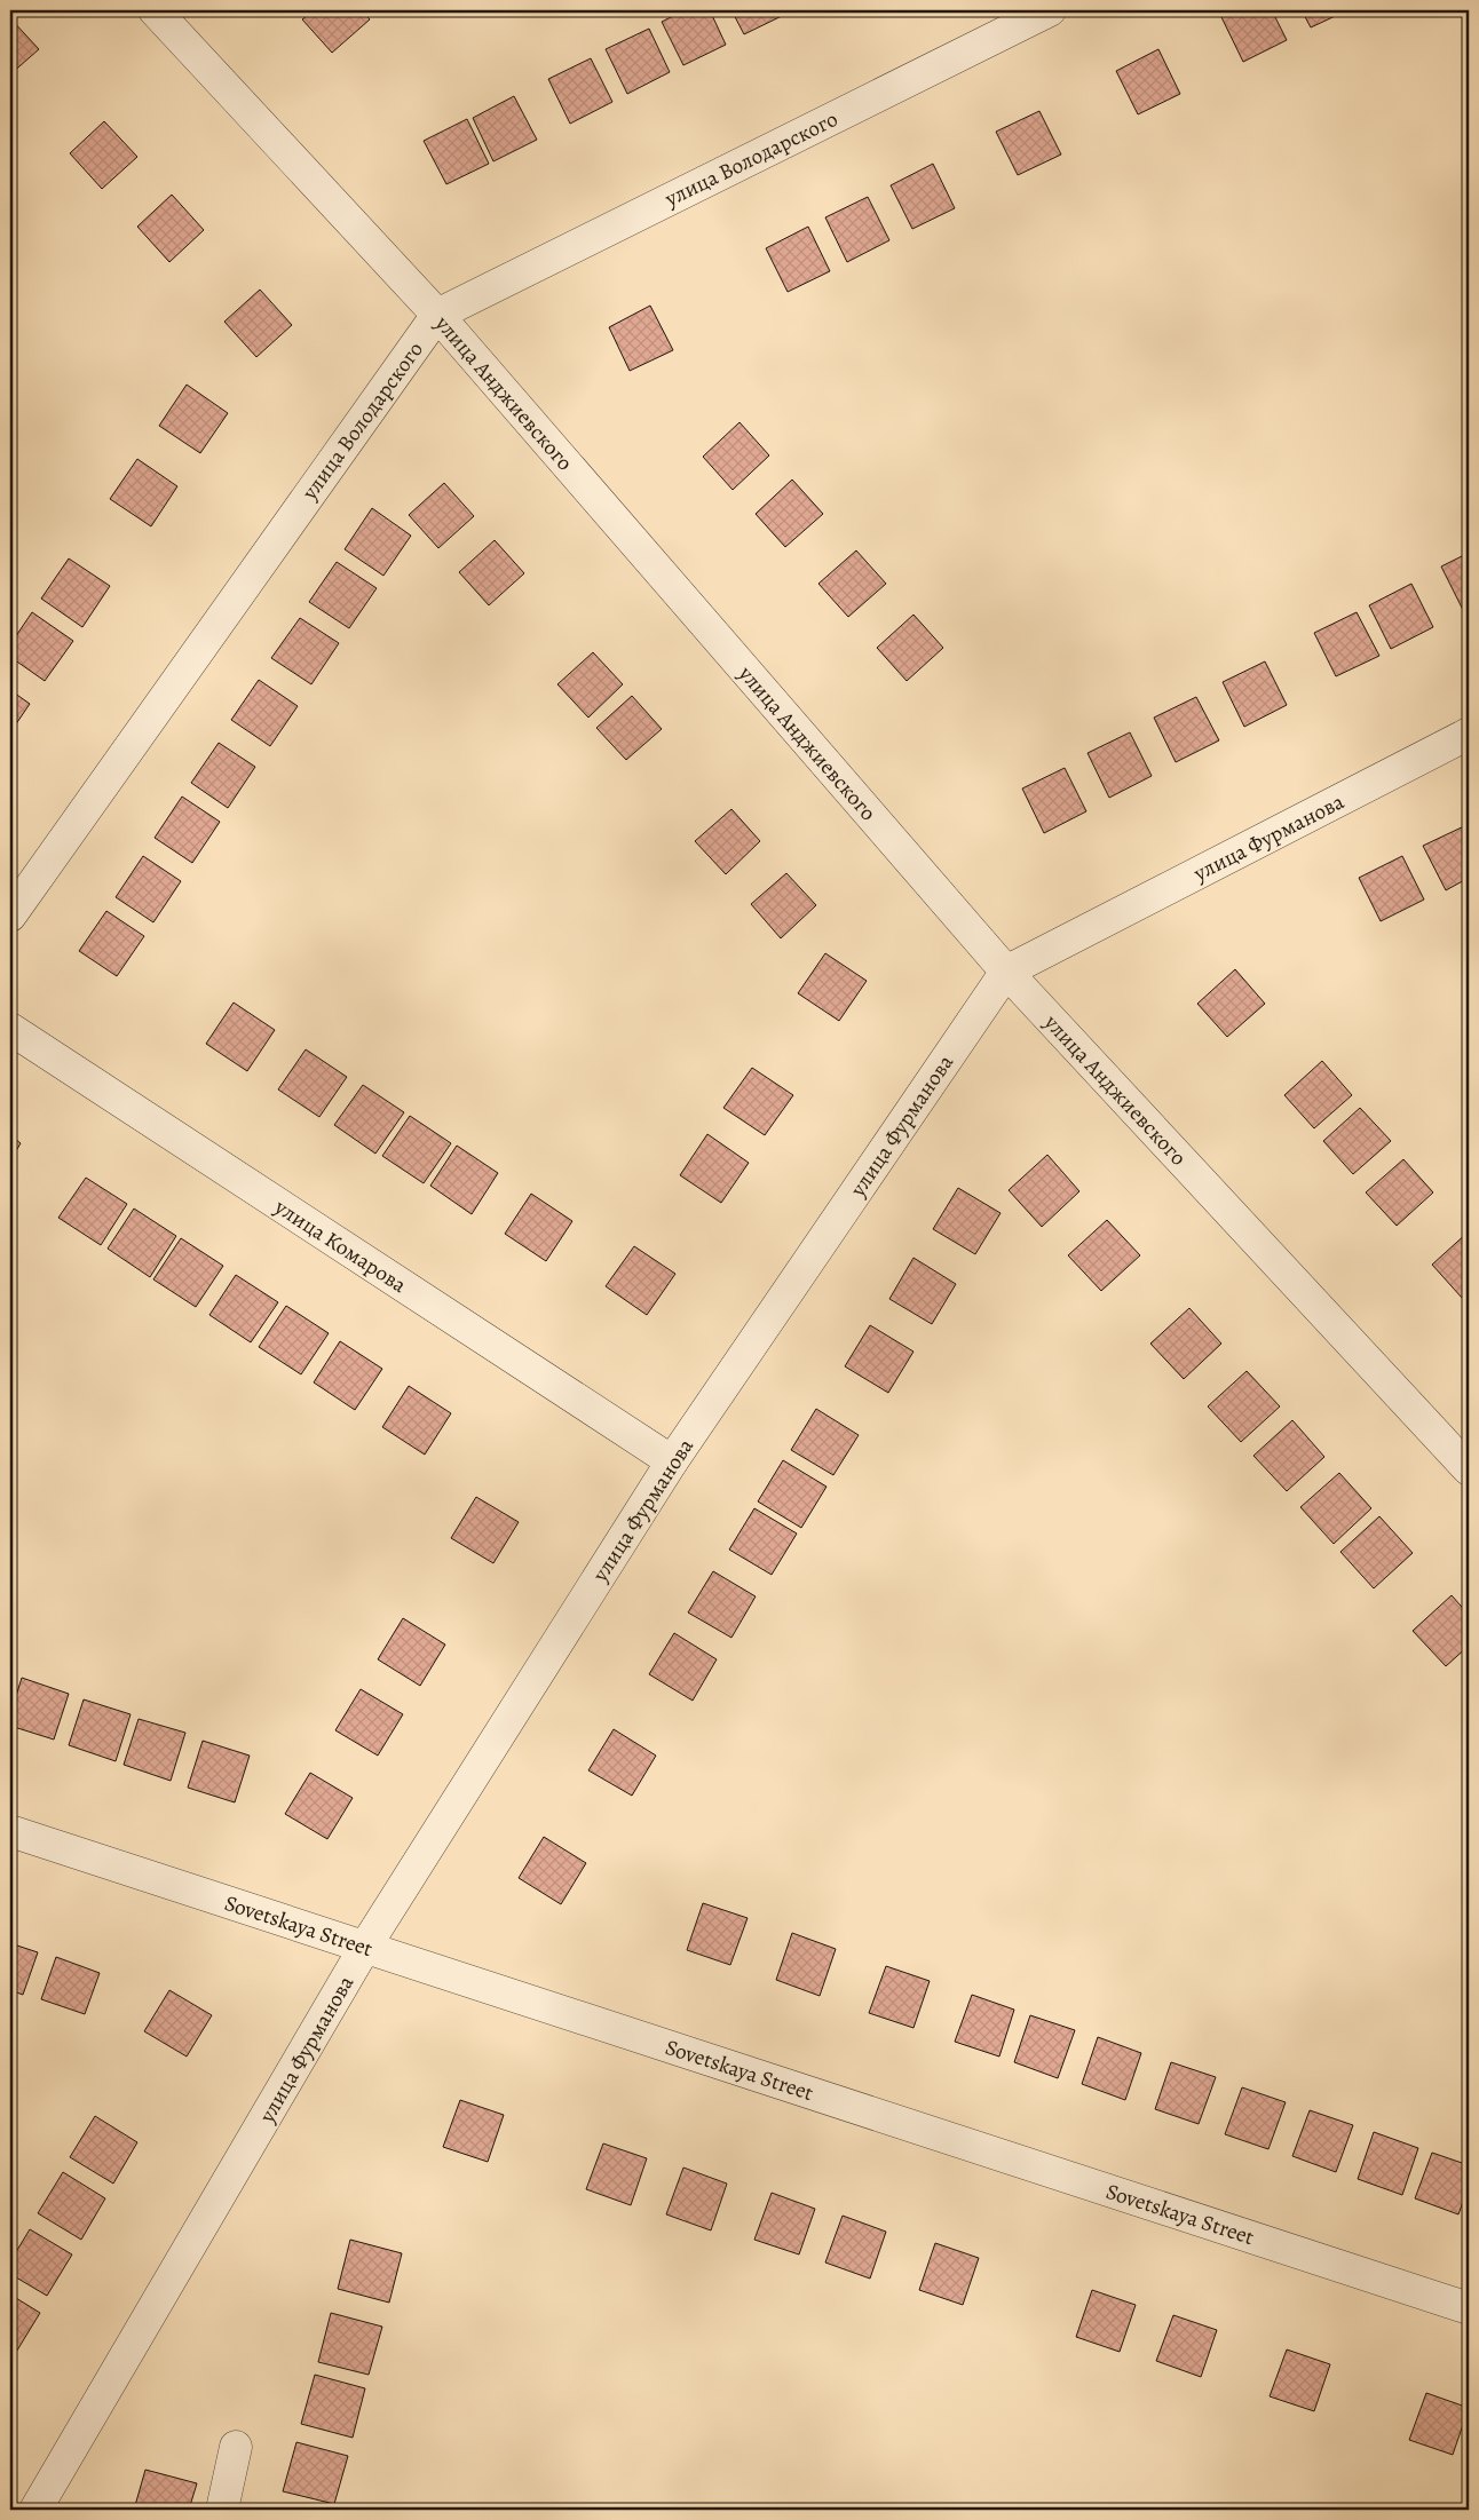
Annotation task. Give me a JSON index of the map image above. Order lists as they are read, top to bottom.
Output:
{
  "streets": {
    "street": [
      "улица Володарского",
      "улица Анджиевского",
      "улица Фурманова",
      "улица Комарова",
      "Sovetskaya Street"
    ]
  },
  "crossings": [
    ["улица Володарского", "улица Анджиевского"],
    ["улица Анджиевского", "улица Фурманова"],
    ["улица Фурманова", "улица Комарова"],
    ["улица Фурманова", "Sovetskaya Street"]
  ]
}
